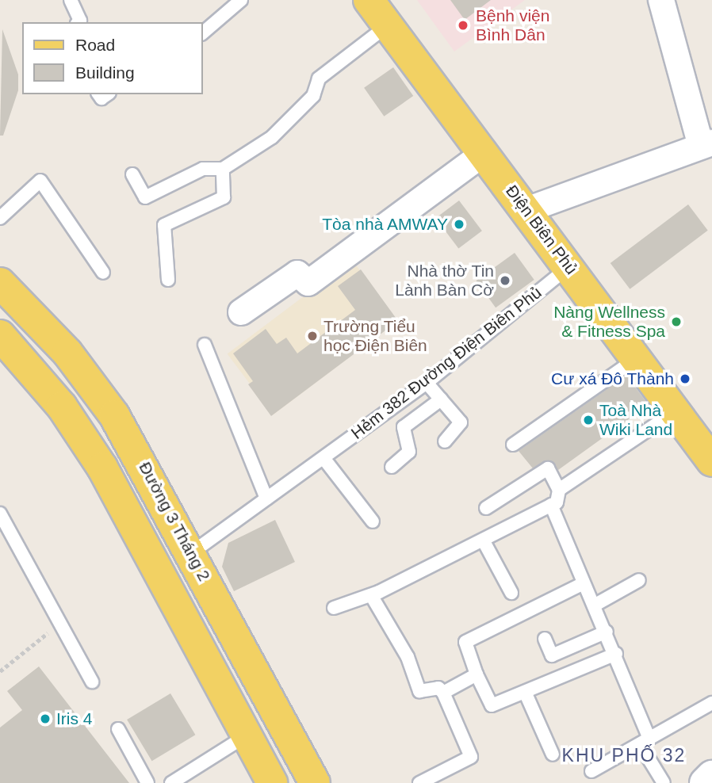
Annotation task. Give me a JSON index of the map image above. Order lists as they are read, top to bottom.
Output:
{
  "streets": {
    "main road": ["Điện Biên Phủ", "Đường 3 Tháng 2"],
    "lane": ["Hẻm 382 Đường Điện Biên Phủ"]
  },
  "crossings": [
    ["Điện Biên Phủ", "Hẻm 382 Đường Điện Biên Phủ"],
    ["Hẻm 382 Đường Điện Biên Phủ", "Đường 3 Tháng 2"]
  ],
  "districts": ["KHU PHỐ 32"],
  "places": [
    "Bệnh viện Bình Dân",
    "Tòa nhà AMWAY",
    "Nhà thờ Tin Lành Bàn Cờ",
    "Nàng Wellness & Fitness Spa",
    "Trường Tiểu học Điện Biên",
    "Cư xá Đô Thành",
    "Toà Nhà Wiki Land",
    "Iris 4"
  ],
  "legend": ["Road", "Building"]
}
